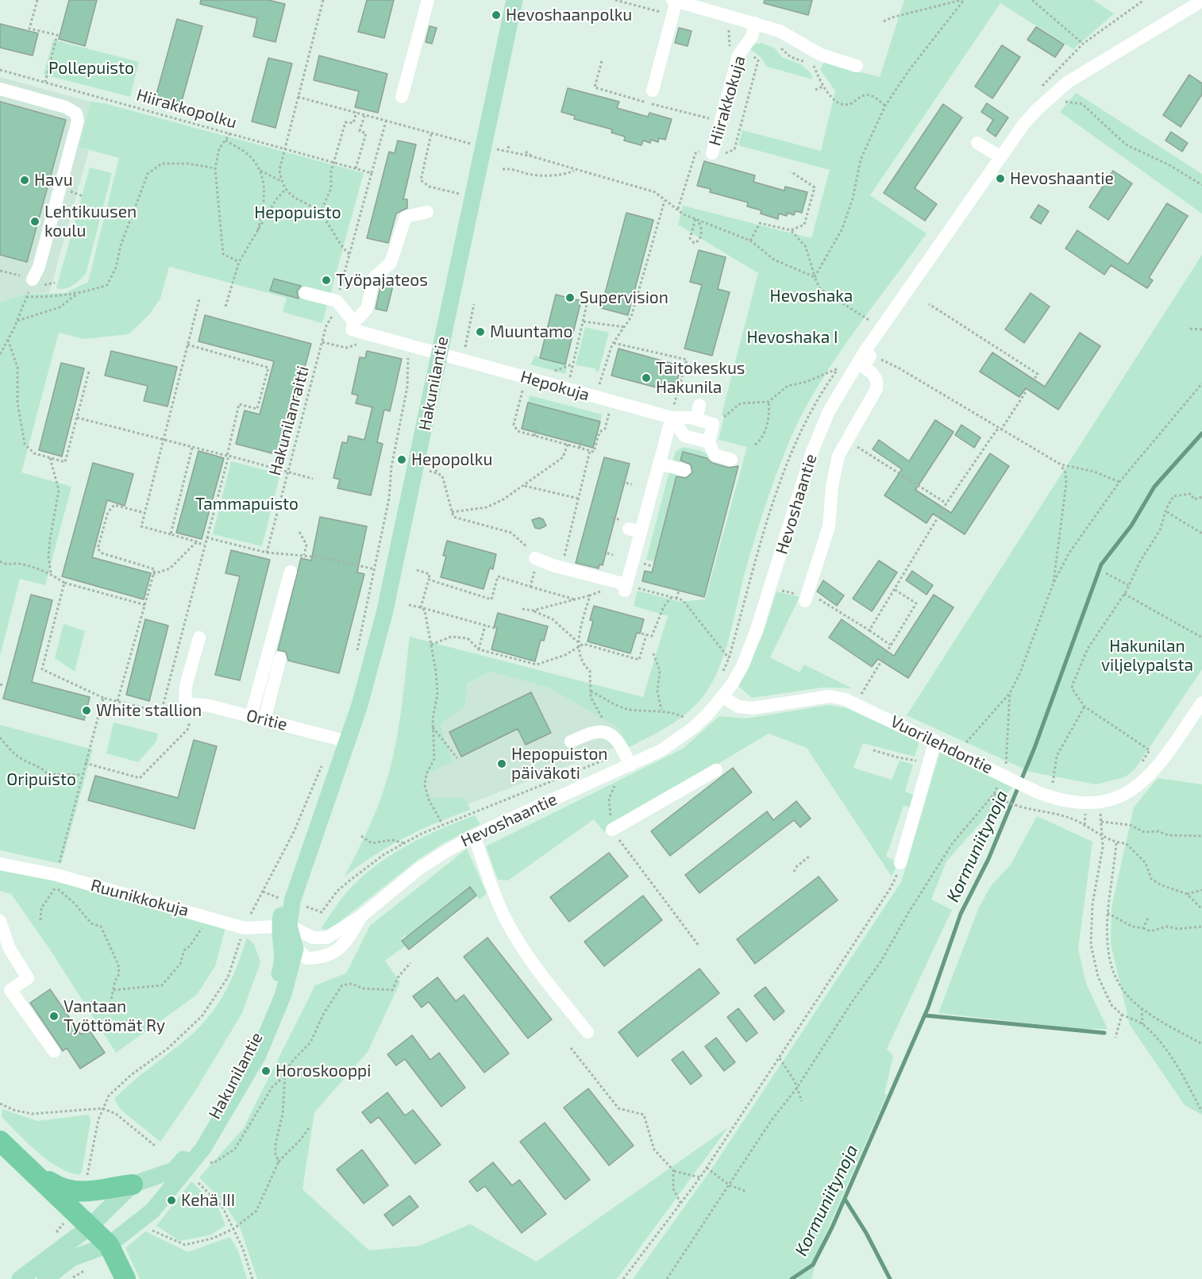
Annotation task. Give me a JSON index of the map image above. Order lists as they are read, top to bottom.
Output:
{
  "streets": {
    "main road": ["Hakunilantie"],
    "street": [
      "Hiirakkokuja",
      "Hepokuja",
      "Hevoshaantie",
      "Oritie",
      "Vuorilehdontie",
      "Ruunikkokuja"
    ],
    "path": ["Hiirakkopolku", "Hakunilanraitti"]
  },
  "crossings": [
    ["Hakunilantie", "Hepokuja"],
    ["Hakunilantie", "Hevoshaantie"],
    ["Hakunilantie", "Oritie"],
    ["Hakunilantie", "Ruunikkokuja"],
    ["Hevoshaantie", "Vuorilehdontie"],
    ["Hevoshaantie", "Ruunikkokuja"]
  ],
  "water": ["Kormuniitynoja"],
  "parks": [
    "Pollepuisto",
    "Hepopuisto",
    "Hevoshaka",
    "Hevoshaka I",
    "Tammapuisto",
    "Hakunilan viljelypalsta",
    "Oripuisto"
  ],
  "places": [
    "Hevoshaanpolku",
    "Hevoshaantie",
    "Havu",
    "Lehtikuusen koulu",
    "Työpajateos",
    "Supervision",
    "Muuntamo",
    "Taitokeskus Hakunila",
    "Hepopolku",
    "White stallion",
    "Hepopuiston päiväkoti",
    "Vantaan Työttömät Ry",
    "Horoskooppi",
    "Kehä III"
  ]
}
